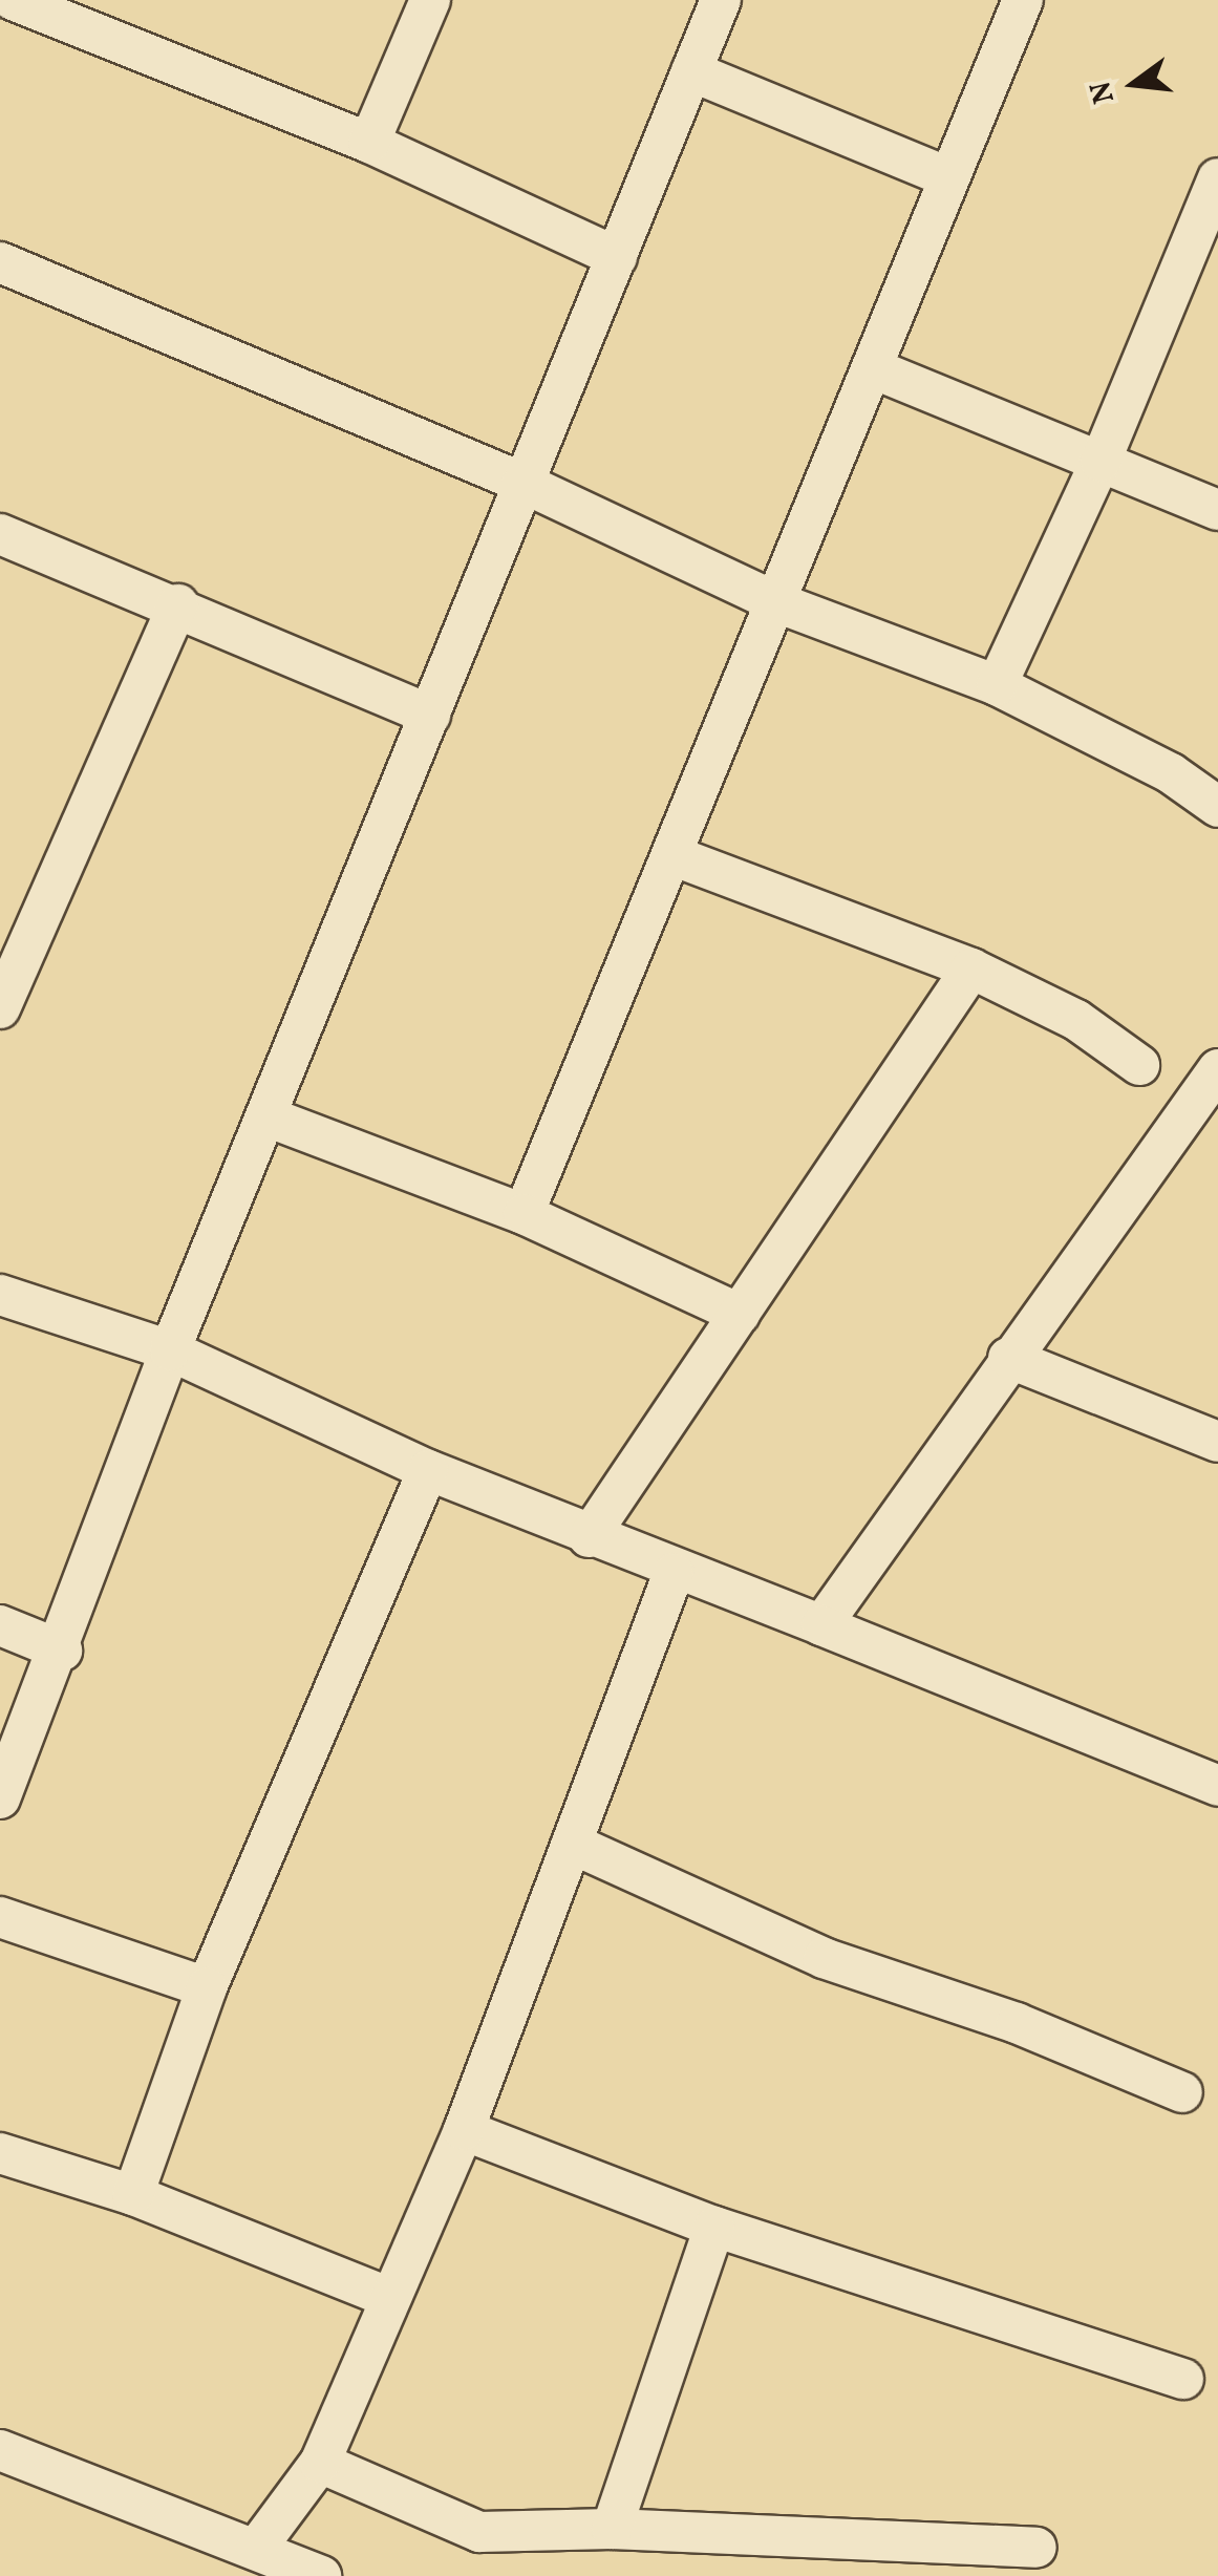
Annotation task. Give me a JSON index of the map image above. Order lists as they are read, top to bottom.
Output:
{
  "north": "left"
}
